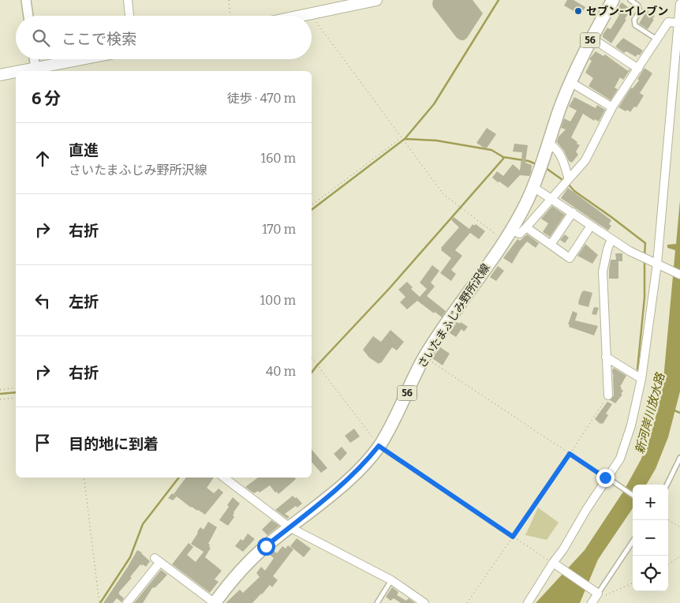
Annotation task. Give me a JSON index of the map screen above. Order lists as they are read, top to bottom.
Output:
{
  "streets": {
    "main road": ["56", "さいたまふじみ野所沢線"]
  },
  "water": ["新河岸川放水路"],
  "places": ["セブン-イレブン"],
  "page": {
    "search": "ここで検索",
    "heading": ["6 分", "徒歩 · 470 m"],
    "list": [
      ["直進", "さいたまふじみ野所沢線", "160 m"],
      ["右折", "170 m"],
      ["左折", "100 m"],
      ["右折", "40 m"],
      "目的地に到着"
    ],
    "map_buttons": ["+", "−"]
  }
}
